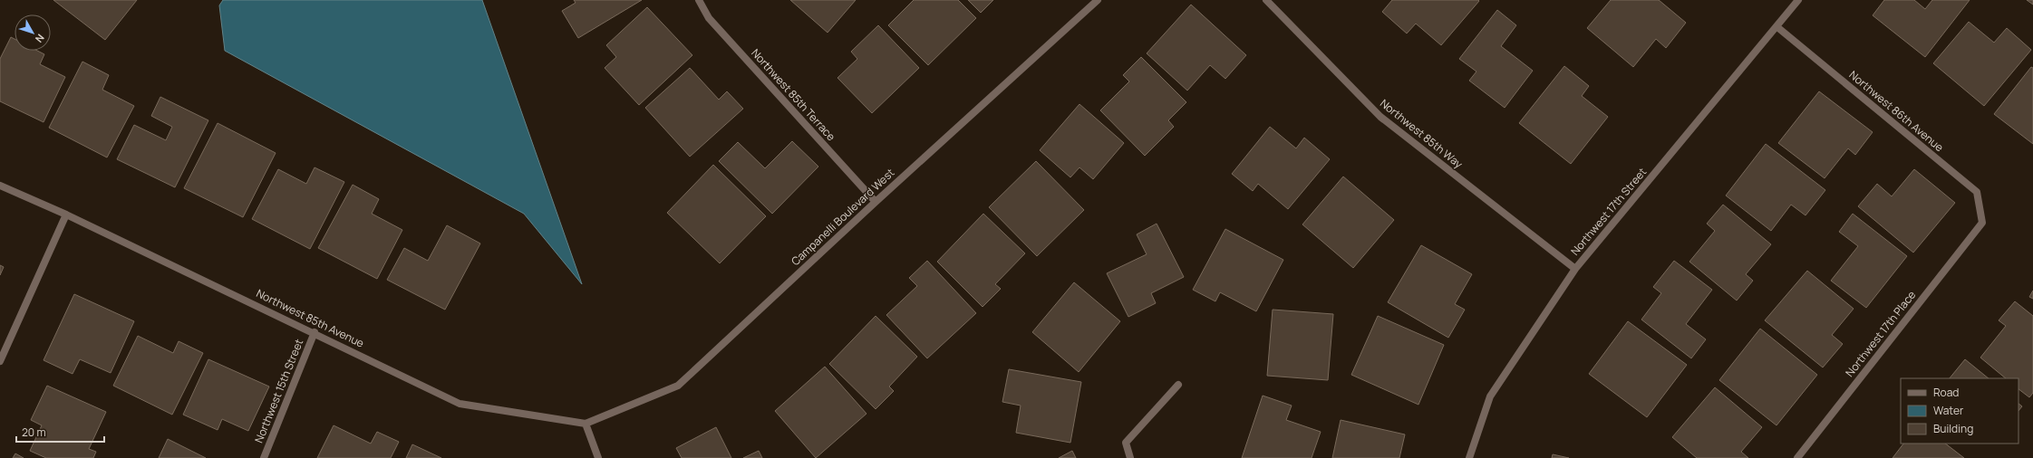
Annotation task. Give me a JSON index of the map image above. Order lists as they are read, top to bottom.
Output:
{
  "streets": {
    "street": [
      "Northwest 85th Terrace",
      "Northwest 86th Avenue",
      "Northwest 85th Way",
      "Northwest 17th Street",
      "Campanelli Boulevard West",
      "Northwest 85th Avenue",
      "Northwest 17th Place",
      "Northwest 15th Street"
    ]
  },
  "crossings": [
    ["Northwest 85th Terrace", "Campanelli Boulevard West"],
    ["Northwest 86th Avenue", "Northwest 17th Street"],
    ["Northwest 86th Avenue", "Northwest 17th Place"],
    ["Northwest 85th Way", "Northwest 17th Street"],
    ["Campanelli Boulevard West", "Northwest 85th Avenue"],
    ["Northwest 85th Avenue", "Northwest 15th Street"]
  ],
  "legend": ["Road", "Water", "Building"],
  "scale_bar": "20 m",
  "north": "bottom right"
}
